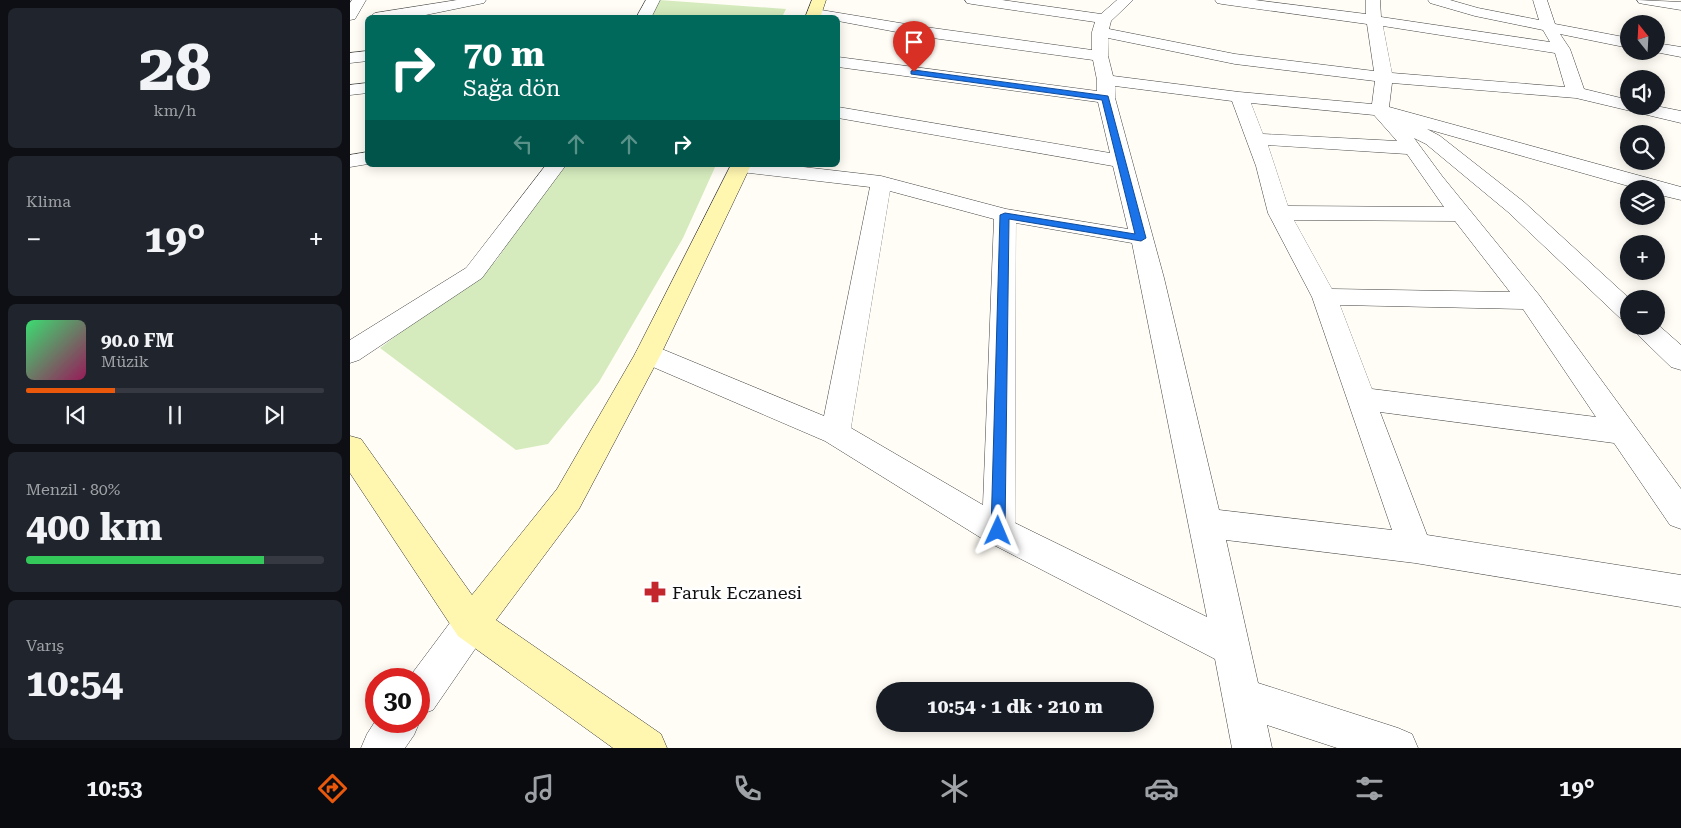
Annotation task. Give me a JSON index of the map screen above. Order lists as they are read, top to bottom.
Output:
{
  "places": {
    "pharmacy": ["Faruk Eczanesi"]
  },
  "north": "top",
  "page": {
    "tile": [
      ["28", "km/h"],
      "Klima",
      ["Menzil · 80%", "400 km"],
      ["Varış", "10:54"]
    ],
    "map_buttons": ["+", "−"],
    "turn": ["70 m", "Sağa dön"],
    "heat": ["−", "19°", "+"],
    "song": ["90.0 FM", "Müzik"],
    "limit": "30",
    "trip": "10:54 · 1 dk · 210 m",
    "tabs": ["10:53", "19°"]
  }
}
